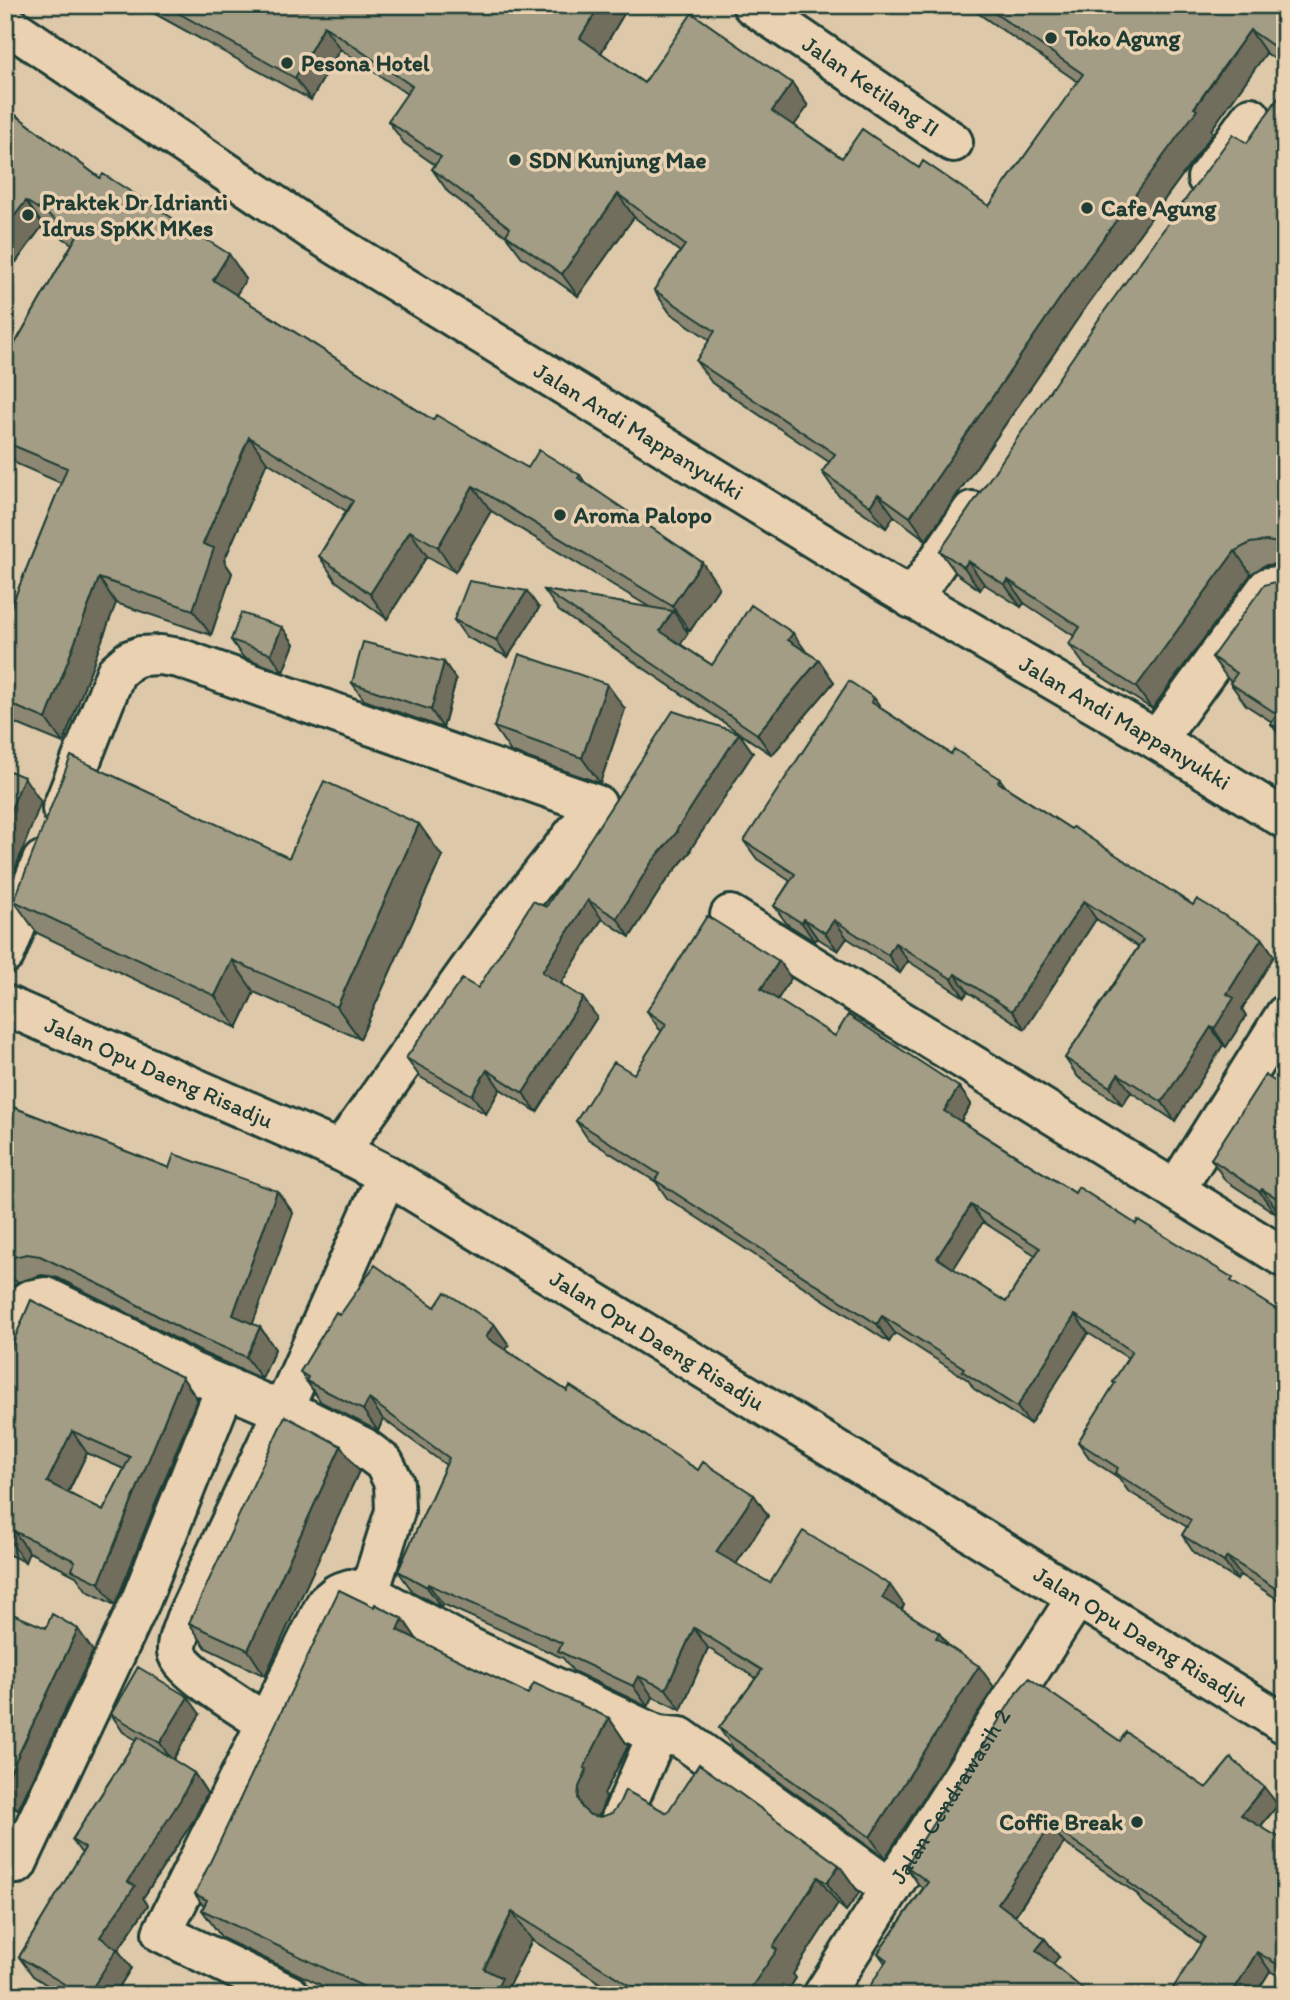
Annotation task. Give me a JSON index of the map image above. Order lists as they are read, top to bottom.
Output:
{
  "streets": {
    "street": [
      "Jalan Ketilang II",
      "Jalan Andi Mappanyukki",
      "Jalan Opu Daeng Risadju",
      "Jalan Cendrawasih 2"
    ]
  },
  "crossings": [
    ["Jalan Opu Daeng Risadju", "Jalan Cendrawasih 2"]
  ],
  "places": [
    "Toko Agung",
    "Pesona Hotel",
    "SDN Kunjung Mae",
    "Cafe Agung",
    "Praktek Dr Idrianti Idrus SpKK MKes",
    "Aroma Palopo",
    "Coffie Break"
  ]
}
